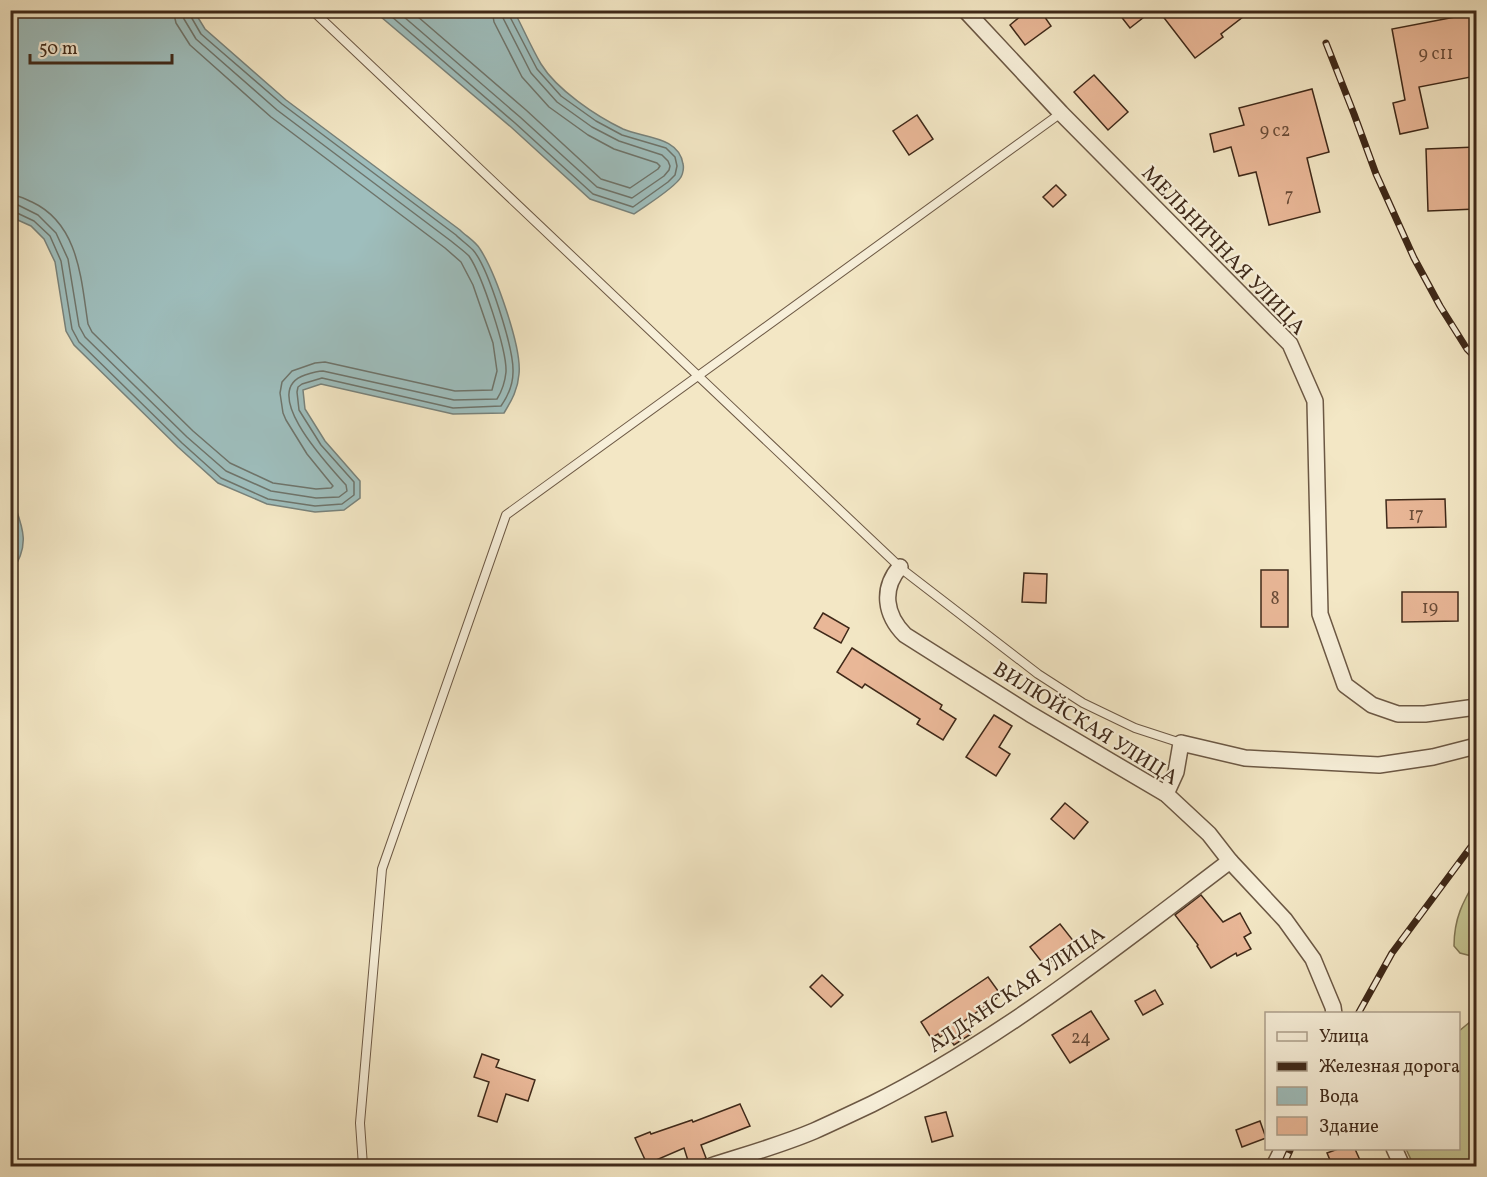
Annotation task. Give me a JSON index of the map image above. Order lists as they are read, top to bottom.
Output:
{
  "streets": {
    "street": ["МЕЛЬНИЧНАЯ УЛИЦА", "ВИЛЮЙСКАЯ УЛИЦА", "АЛДАНСКАЯ УЛИЦА"]
  },
  "crossings": [
    ["ВИЛЮЙСКАЯ УЛИЦА", "АЛДАНСКАЯ УЛИЦА"]
  ],
  "house_numbers": [
    "9 с11",
    "9 с2",
    "7",
    "17",
    "8",
    "19",
    "24"
  ],
  "legend": [
    "Улица",
    "Железная дорога",
    "Вода",
    "Здание"
  ],
  "scale_bar": "50 m"
}
